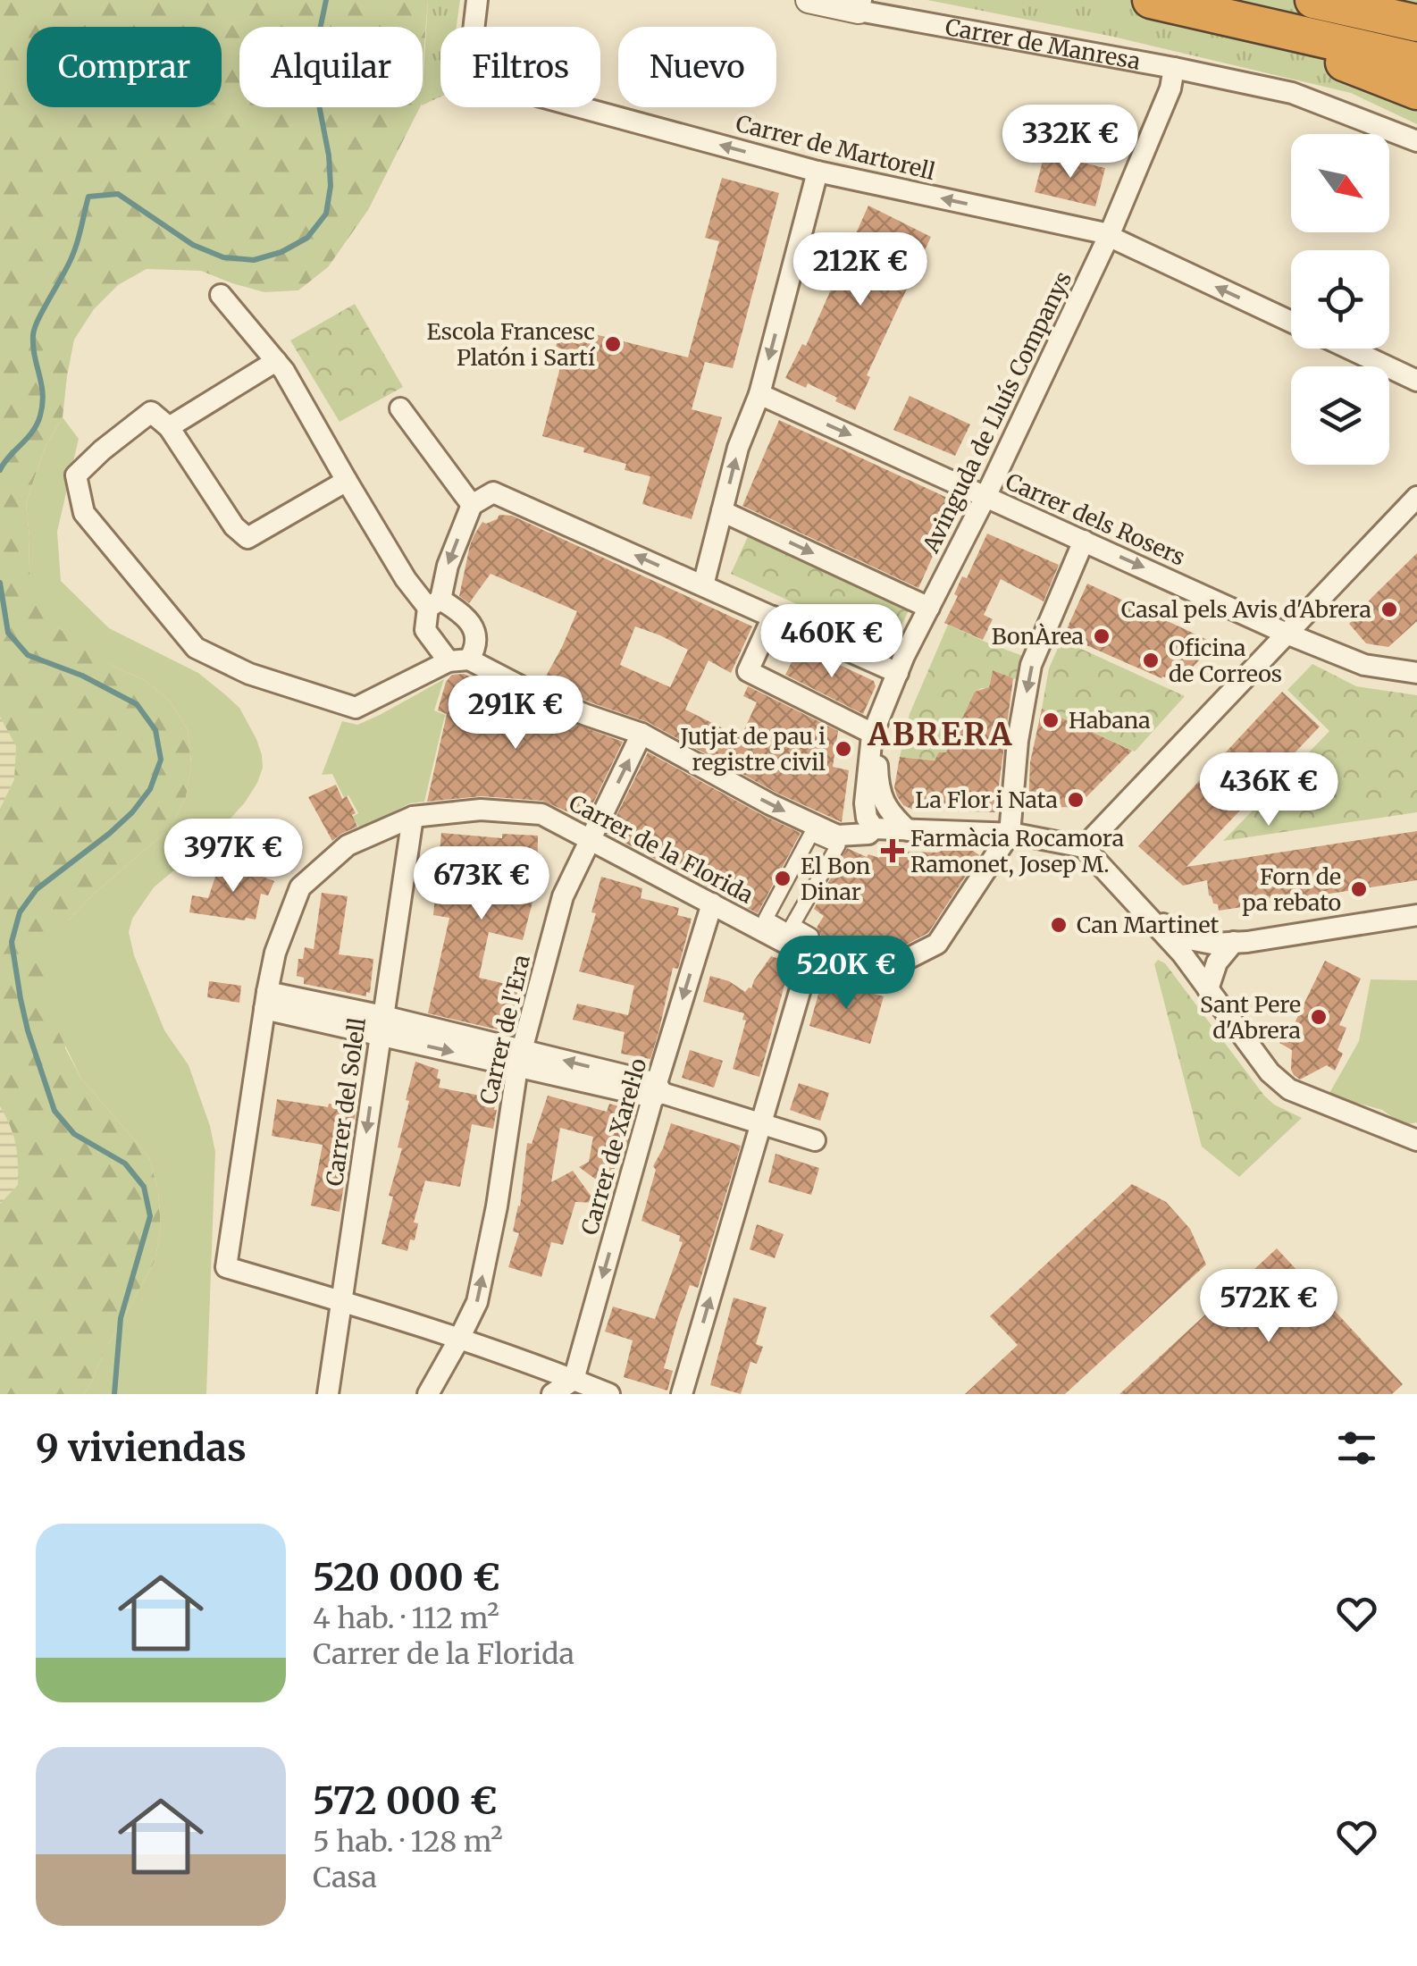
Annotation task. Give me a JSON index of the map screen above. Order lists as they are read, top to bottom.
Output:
{
  "streets": {
    "street": [
      "Carrer de Manresa",
      "Carrer de Martorell",
      "Avinguda de Lluís Companys",
      "Carrer dels Rosers",
      "Carrer de la Florida",
      "Carrer de l'Era",
      "Carrer del Solell",
      "Carrer de Xarel·lo"
    ]
  },
  "crossings": [
    ["Carrer de Manresa", "Avinguda de Lluís Companys"],
    ["Carrer de Martorell", "Avinguda de Lluís Companys"],
    ["Avinguda de Lluís Companys", "Carrer dels Rosers"],
    ["Carrer de la Florida", "Carrer de l'Era"],
    ["Carrer de la Florida", "Carrer del Solell"],
    ["Carrer de la Florida", "Carrer de Xarel·lo"]
  ],
  "one_way": ["Carrer de Martorell", "Carrer de l'Era", "Carrer del Solell"],
  "districts": ["ABRERA"],
  "places": {
    "other": [
      "Escola Francesc Platón i Sartí",
      "Casal pels Avis d'Abrera",
      "BonÀrea",
      "Oficina de Correos",
      "Habana",
      "Jutjat de pau i registre civil",
      "La Flor i Nata",
      "El Bon Dinar",
      "Forn de pa rebato",
      "Can Martinet",
      "Sant Pere d'Abrera"
    ],
    "health": ["Farmàcia Rocamora Ramonet, Josep M."]
  },
  "north": "bottom right",
  "page": {
    "chip": [
      "Comprar",
      "Alquilar",
      "Filtros",
      "Nuevo"
    ],
    "price": [
      "332K €",
      "212K €",
      "460K €",
      "291K €",
      "436K €",
      "397K €",
      "673K €",
      "520K €",
      "572K €"
    ],
    "heading": "9 viviendas",
    "list": [
      {
        "name": "520 000 €",
        "note": "4 hab. · 112 m² · Carrer de la Florida"
      },
      {
        "name": "572 000 €",
        "note": "5 hab. · 128 m² · Casa"
      }
    ]
  }
}
